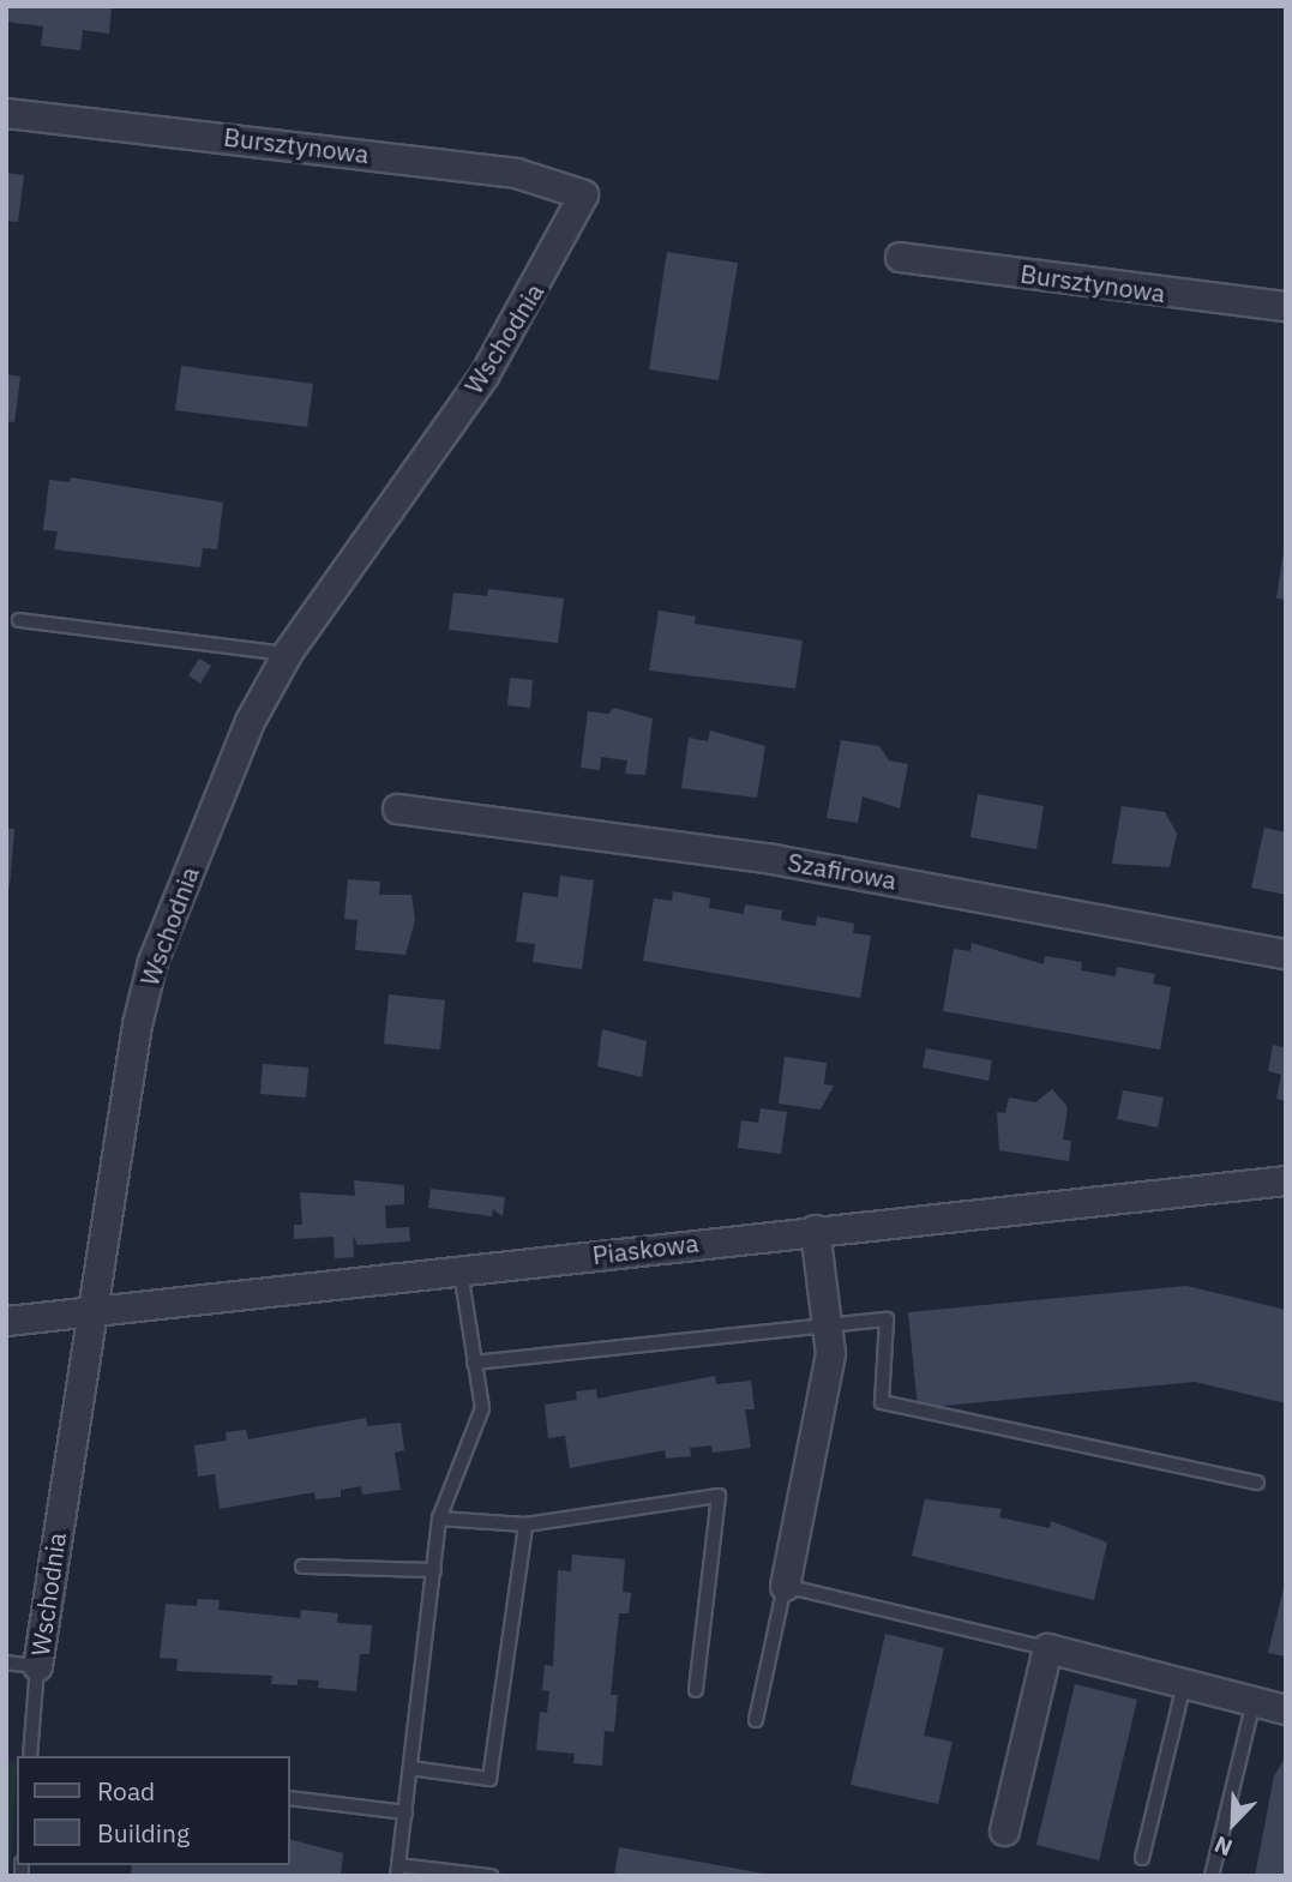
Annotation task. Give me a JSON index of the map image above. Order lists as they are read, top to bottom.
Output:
{
  "streets": {
    "street": [
      "Bursztynowa",
      "Wschodnia",
      "Szafirowa",
      "Piaskowa"
    ]
  },
  "crossings": [
    ["Bursztynowa", "Wschodnia"],
    ["Wschodnia", "Piaskowa"]
  ],
  "legend": ["Road", "Building"],
  "north": "bottom left"
}
